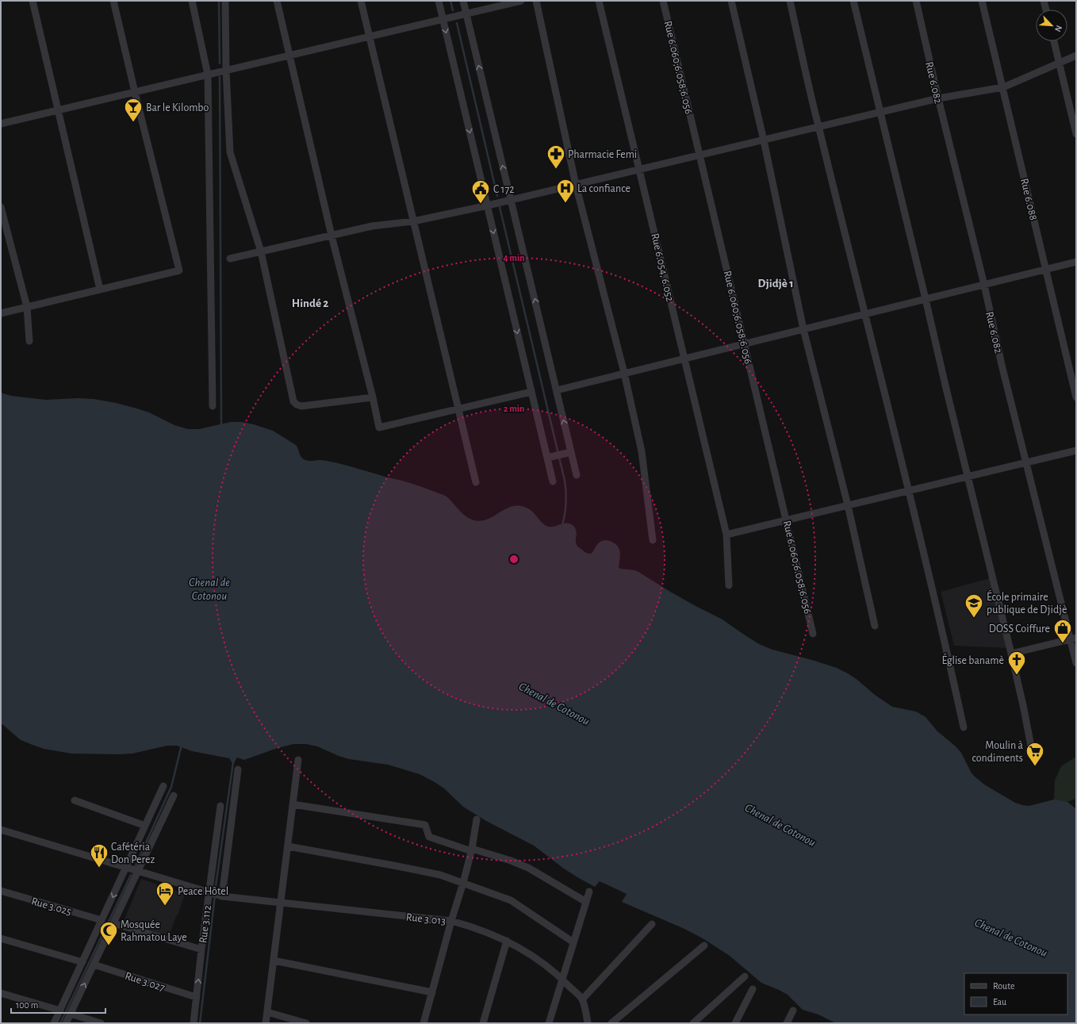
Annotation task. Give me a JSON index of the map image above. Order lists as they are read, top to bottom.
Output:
{
  "streets": {
    "street": [
      "Rue 6.060;6.058;6.056",
      "Rue 6.082",
      "Rue 6.088",
      "Rue 6.054, 6.052",
      "Rue 3.025",
      "Rue 3.013",
      "Rue 3.112",
      "Rue 3.027"
    ]
  },
  "crossings": [
    ["Rue 3.013", "Rue 3.112"],
    ["Rue 3.112", "Rue 3.027"]
  ],
  "districts": ["Djidjè 1", "Hindé 2"],
  "water": ["Chenal de Cotonou"],
  "places": {
    "bar": ["Bar le Kilombo"],
    "pharmacy": ["Pharmacie Femi"],
    "hospital": ["La confiance"],
    "public building": ["C 172"],
    "school or university": ["École primaire publique de Djidjè"],
    "shop": ["DOSS Coiffure"],
    "church": ["Église banamè"],
    "supermarket": ["Moulin à condiments"],
    "restaurant": ["Cafétéria Don Perez"],
    "hotel": ["Peace Hôtel"],
    "mosque": ["Mosquée Rahmatou Laye"]
  },
  "legend": ["Route", "Eau"],
  "scale_bar": "100 m",
  "north": "bottom right",
  "rings": ["4 min", "2 min"]
}
